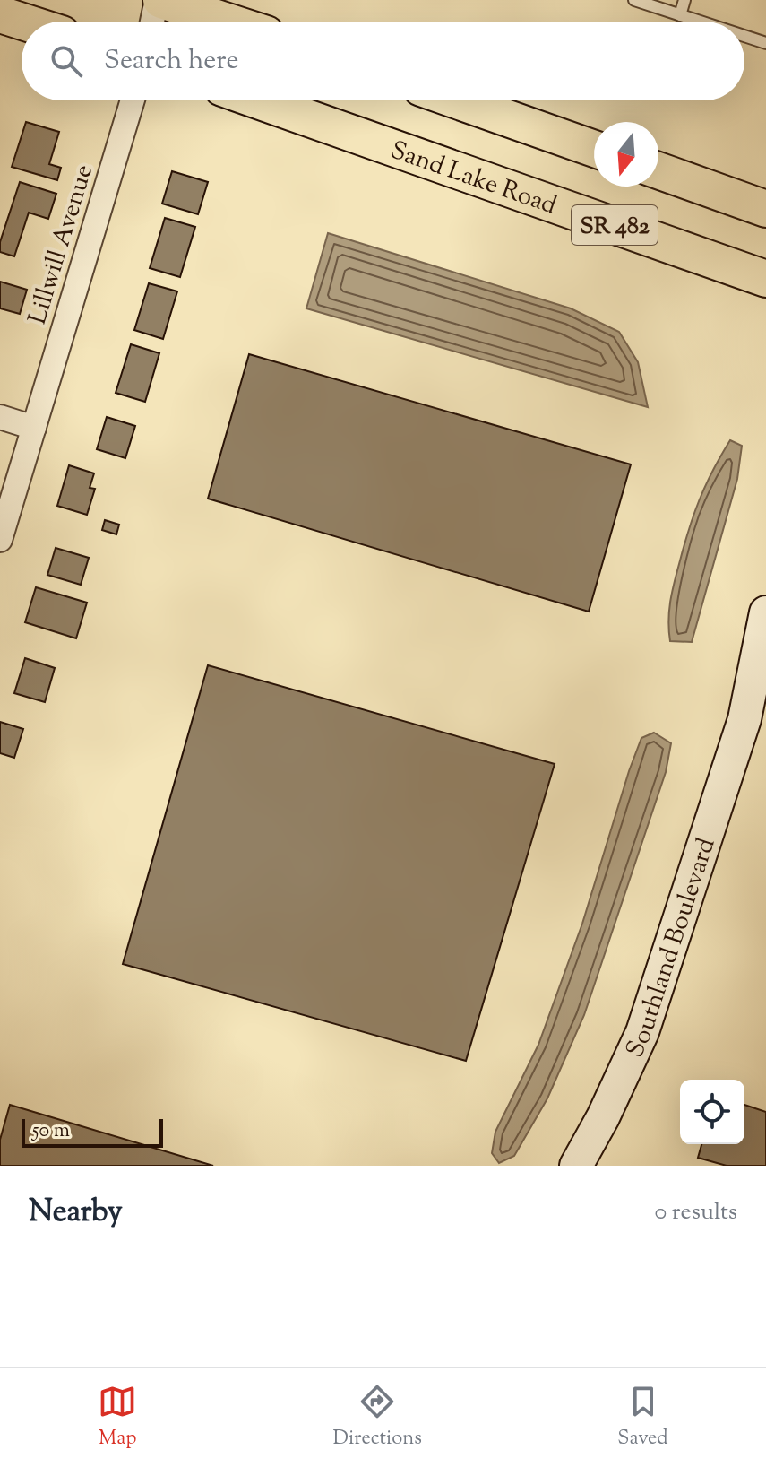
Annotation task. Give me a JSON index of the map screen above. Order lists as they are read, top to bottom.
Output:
{
  "streets": {
    "main road": ["Sand Lake Road", "SR 482"],
    "street": ["Lillwill Avenue", "Southland Boulevard"]
  },
  "scale_bar": "50 m",
  "north": "bottom",
  "page": {
    "search": "Search here",
    "scale": "50 m",
    "heading": ["Nearby", "0 results"],
    "nav": ["Map", "Directions", "Saved"]
  }
}
